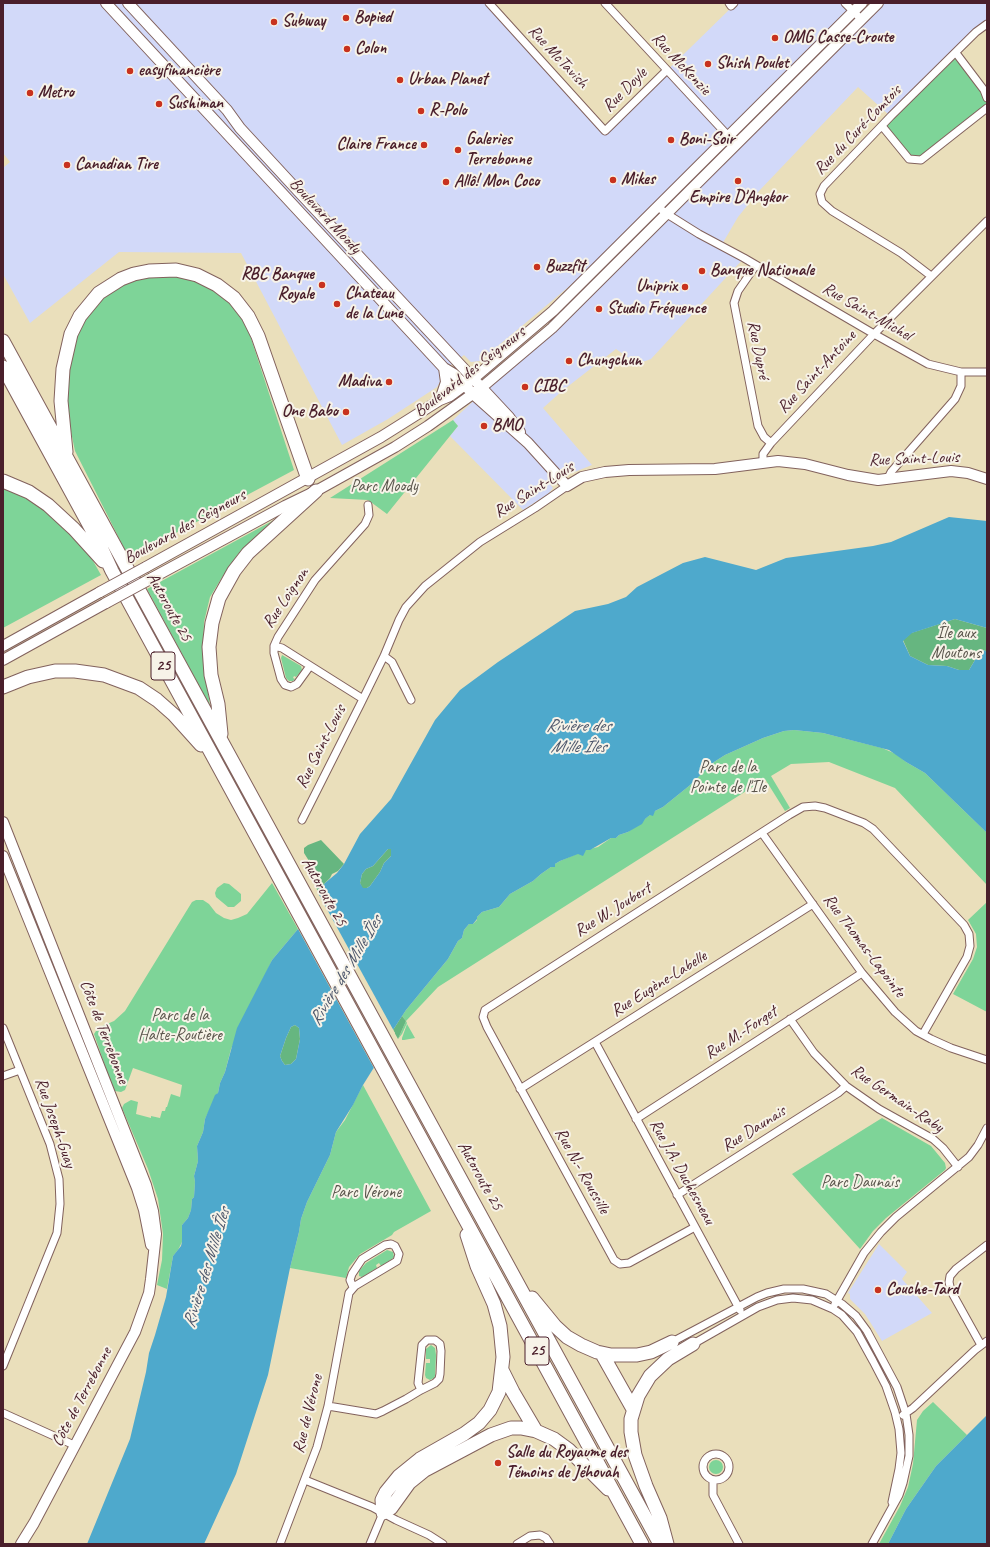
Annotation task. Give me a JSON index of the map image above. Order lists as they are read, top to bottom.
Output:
{
  "streets": {
    "highway": ["Autoroute 25", "25"],
    "main road": [
      "Boulevard Moody",
      "Boulevard des Seigneurs",
      "Rue Saint-Louis",
      "Côte de Terrebonne"
    ],
    "street": [
      "Rue McTavish",
      "Rue McKenzie",
      "Rue Doyle",
      "Rue du Curé-Comtois",
      "Rue Saint-Michel",
      "Rue Dupré",
      "Rue Saint-Antoine",
      "Rue Loignon",
      "Rue W. Joubert",
      "Rue Thomas-Lapointe",
      "Rue Eugène-Labelle",
      "Rue M.-Forget",
      "Rue Germain-Raby",
      "Rue Joseph-Guay",
      "Rue Daunais",
      "Rue N.- Roussille",
      "Rue J.A. Duchesneau",
      "Rue de Vérone"
    ]
  },
  "crossings": [
    ["Rue McTavish", "Rue Doyle"],
    ["Rue McKenzie", "Rue Doyle"],
    ["Rue McKenzie", "Boulevard des Seigneurs"],
    ["Rue du Curé-Comtois", "Rue Saint-Antoine"],
    ["Boulevard Moody", "Boulevard des Seigneurs"],
    ["Boulevard Moody", "Rue Saint-Louis"],
    ["Rue Saint-Michel", "Rue Dupré"],
    ["Rue Saint-Michel", "Boulevard des Seigneurs"],
    ["Rue Saint-Michel", "Rue Saint-Antoine"],
    ["Rue Dupré", "Rue Saint-Antoine"],
    ["Rue Saint-Antoine", "Rue Saint-Louis"],
    ["Rue Saint-Louis", "Rue Loignon"],
    ["Rue W. Joubert", "Rue Thomas-Lapointe"],
    ["Rue W. Joubert", "Rue N.- Roussille"],
    ["Rue Thomas-Lapointe", "Rue Eugène-Labelle"],
    ["Rue Thomas-Lapointe", "Rue M.-Forget"],
    ["Rue Eugène-Labelle", "Rue N.- Roussille"],
    ["Rue Eugène-Labelle", "Rue J.A. Duchesneau"],
    ["Rue M.-Forget", "Rue Germain-Raby"],
    ["Rue M.-Forget", "Rue J.A. Duchesneau"],
    ["Rue Germain-Raby", "Rue Daunais"],
    ["Rue Daunais", "Rue J.A. Duchesneau"],
    ["Rue N.- Roussille", "Rue J.A. Duchesneau"]
  ],
  "water": ["Rivière des Mille Îles"],
  "parks": [
    "Parc Moody",
    "Île aux Moutons",
    "Parc de la Pointe de l'Ile",
    "Parc de la Halte-Routière",
    "Parc Daunais",
    "Parc Vérone"
  ],
  "places": [
    "Bopied",
    "Subway",
    "OMG Casse-Croute",
    "Colon",
    "Shish Poulet",
    "easyfinancière",
    "Urban Planet",
    "Metro",
    "Sushiman",
    "R-Polo",
    "Boni-Soir",
    "Claire France",
    "Galeries Terrebonne",
    "Canadian Tire",
    "Mikes",
    "Empire D'Angkor",
    "Allô! Mon Coco",
    "Buzzfit",
    "Banque Nationale",
    "RBC Banque Royale",
    "Uniprix",
    "Chateau de la Lune",
    "Studio Fréquence",
    "Chungchun",
    "Madiva",
    "CIBC",
    "One Babo",
    "BMO",
    "Couche-Tard",
    "Salle du Royaume des Témoins de Jéhovah"
  ]
}
